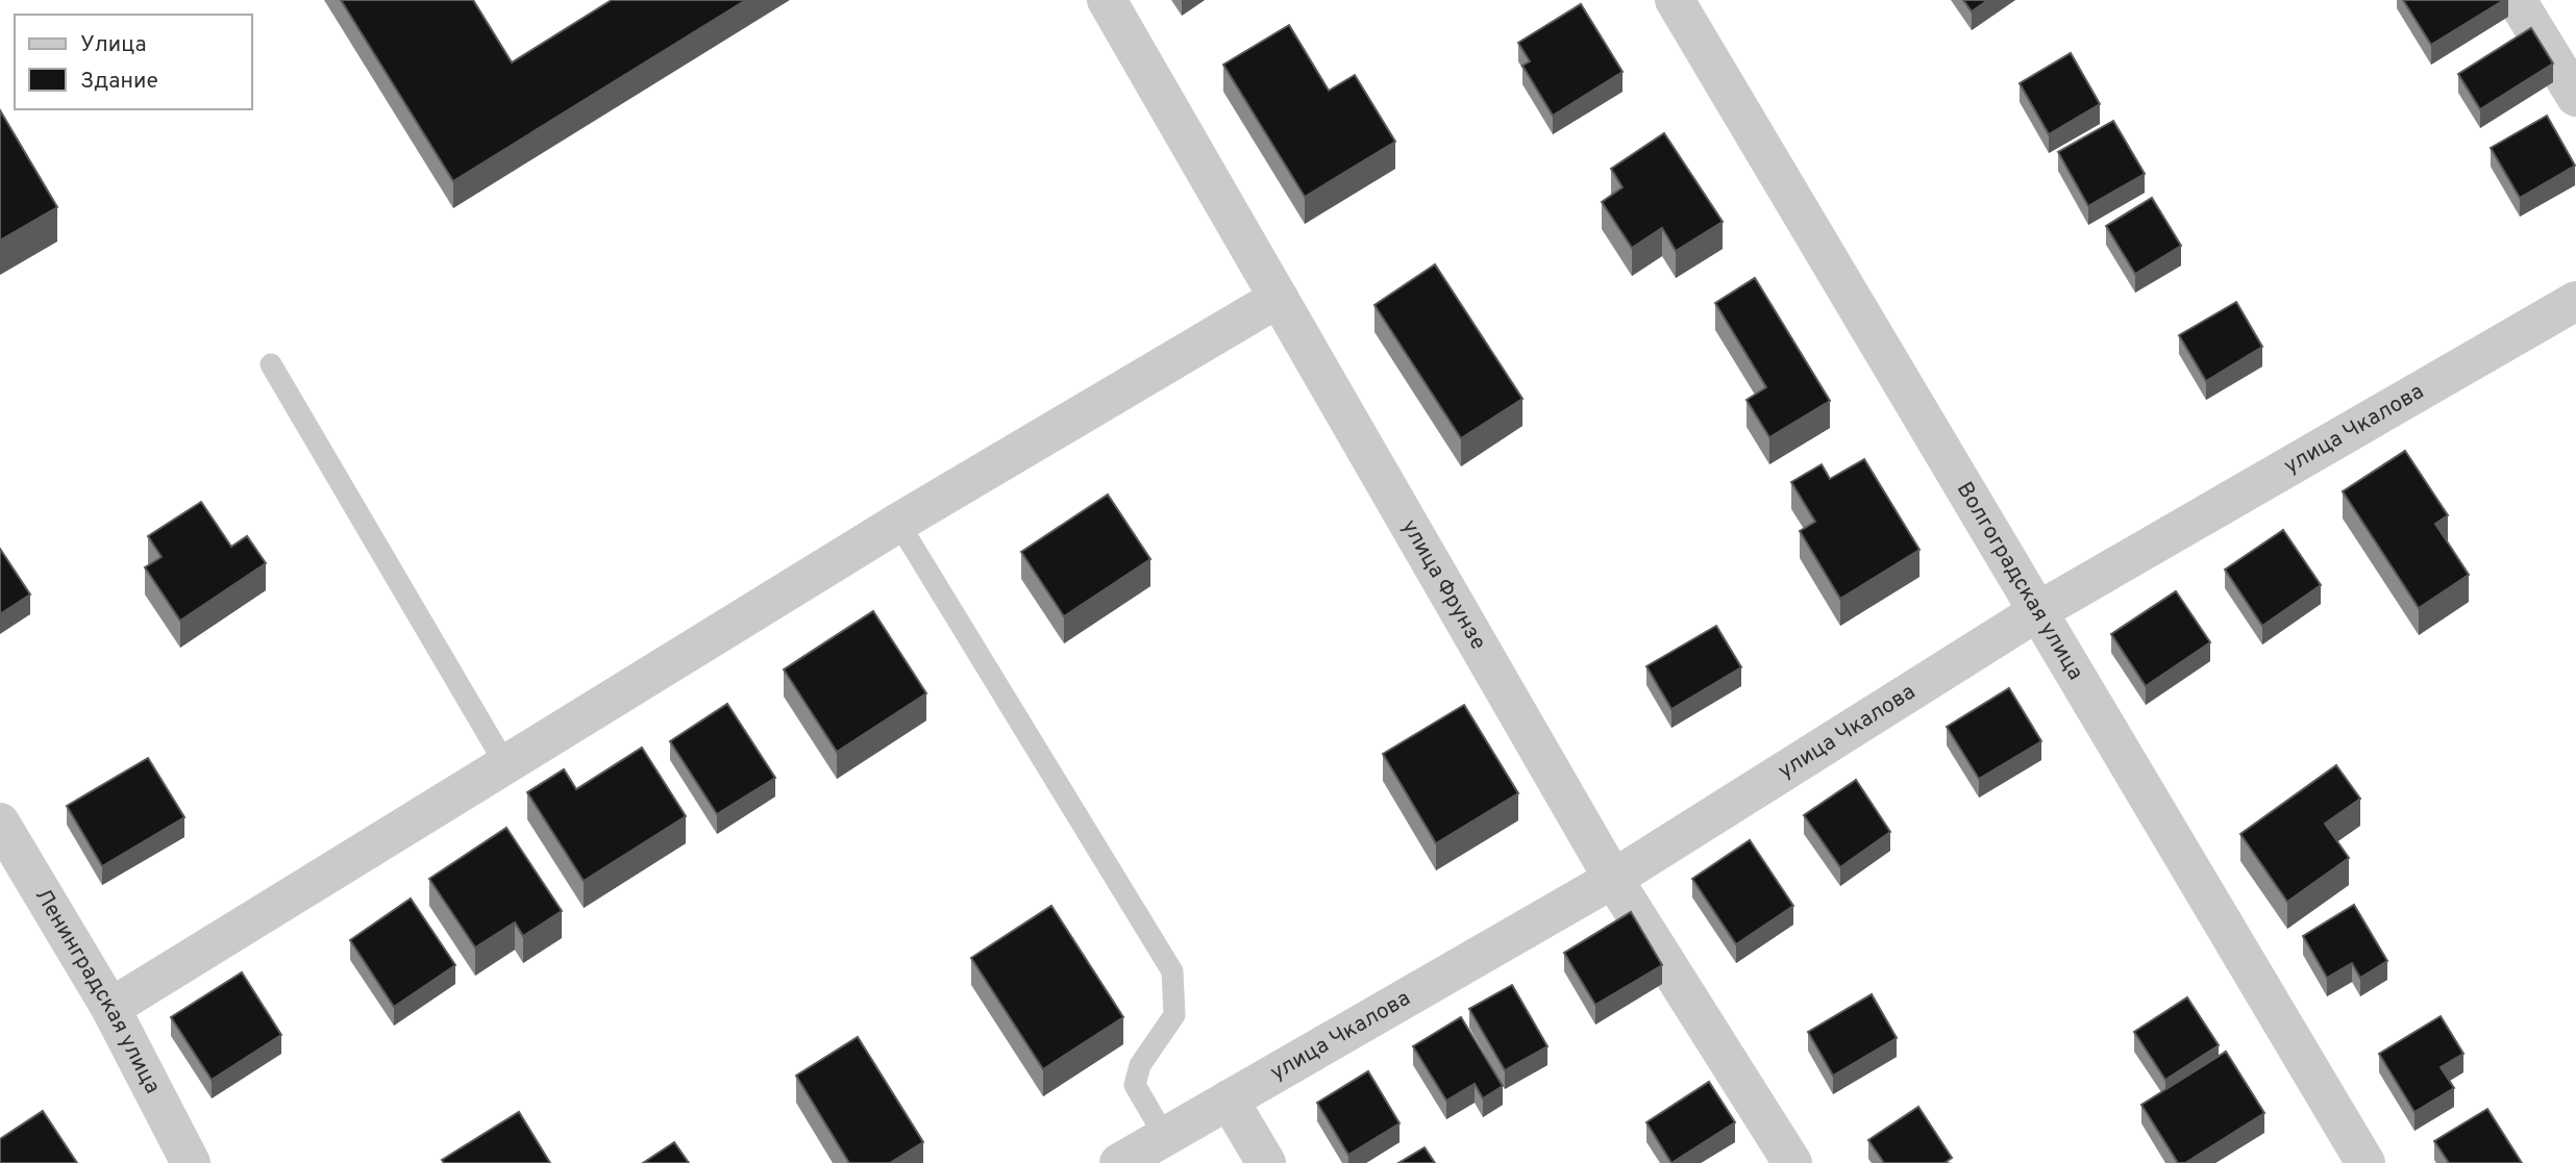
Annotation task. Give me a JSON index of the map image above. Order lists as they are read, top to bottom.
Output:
{
  "streets": {
    "street": [
      "улица Чкалова",
      "Волгоградская улица",
      "улица Фрунзе",
      "Ленинградская улица"
    ]
  },
  "crossings": [
    ["улица Чкалова", "Волгоградская улица"],
    ["улица Чкалова", "улица Фрунзе"]
  ],
  "legend": ["Улица", "Здание"]
}
